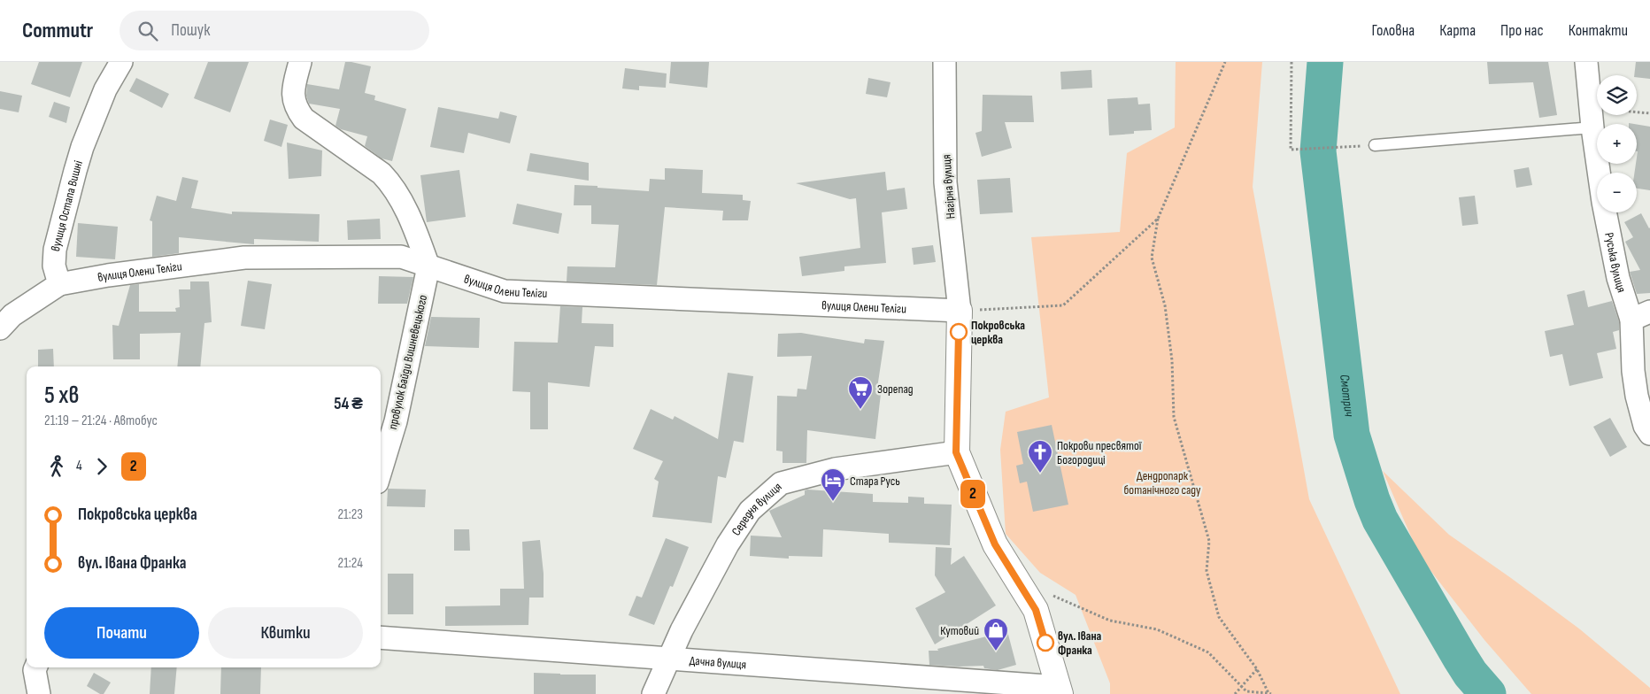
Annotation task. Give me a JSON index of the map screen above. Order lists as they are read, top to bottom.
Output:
{
  "streets": {
    "street": [
      "Нагірна вулиця",
      "вулиця Остапа Вишні",
      "Руська вулиця",
      "вулиця Олени Теліги",
      "провулок Байди Вишневецького",
      "Середня вулиця",
      "Дачна вулиця"
    ]
  },
  "crossings": [
    ["Нагірна вулиця", "вулиця Олени Теліги"],
    ["вулиця Остапа Вишні", "вулиця Олени Теліги"],
    ["вулиця Олени Теліги", "провулок Байди Вишневецького"],
    ["Середня вулиця", "Дачна вулиця"]
  ],
  "water": ["Смотрич"],
  "parks": ["Дендропарк ботанічного саду"],
  "places": {
    "other": ["Покровська церква", "вул. Івана Франка"],
    "supermarket": ["Зорепад"],
    "church": ["Покрови пресвятої Богородиці"],
    "hotel": ["Стара Русь"],
    "shop": ["Кутовий"]
  },
  "lines": ["bus line 2"],
  "page": {
    "header": "Commutr",
    "search": "Пошук",
    "nav": [
      "Головна",
      "Карта",
      "Про нас",
      "Контакти"
    ],
    "on_map": "2",
    "map_buttons": ["+", "−"],
    "heading": ["5 хв", "21:19 – 21:24 · Автобус", "54 ₴"],
    "legs": ["4", "2"],
    "list": [
      {
        "name": "Покровська церква",
        "value": "21:23"
      },
      {
        "name": "вул. Івана Франка",
        "value": "21:24"
      }
    ],
    "buttons": ["Почати", "Квитки"]
  }
}
